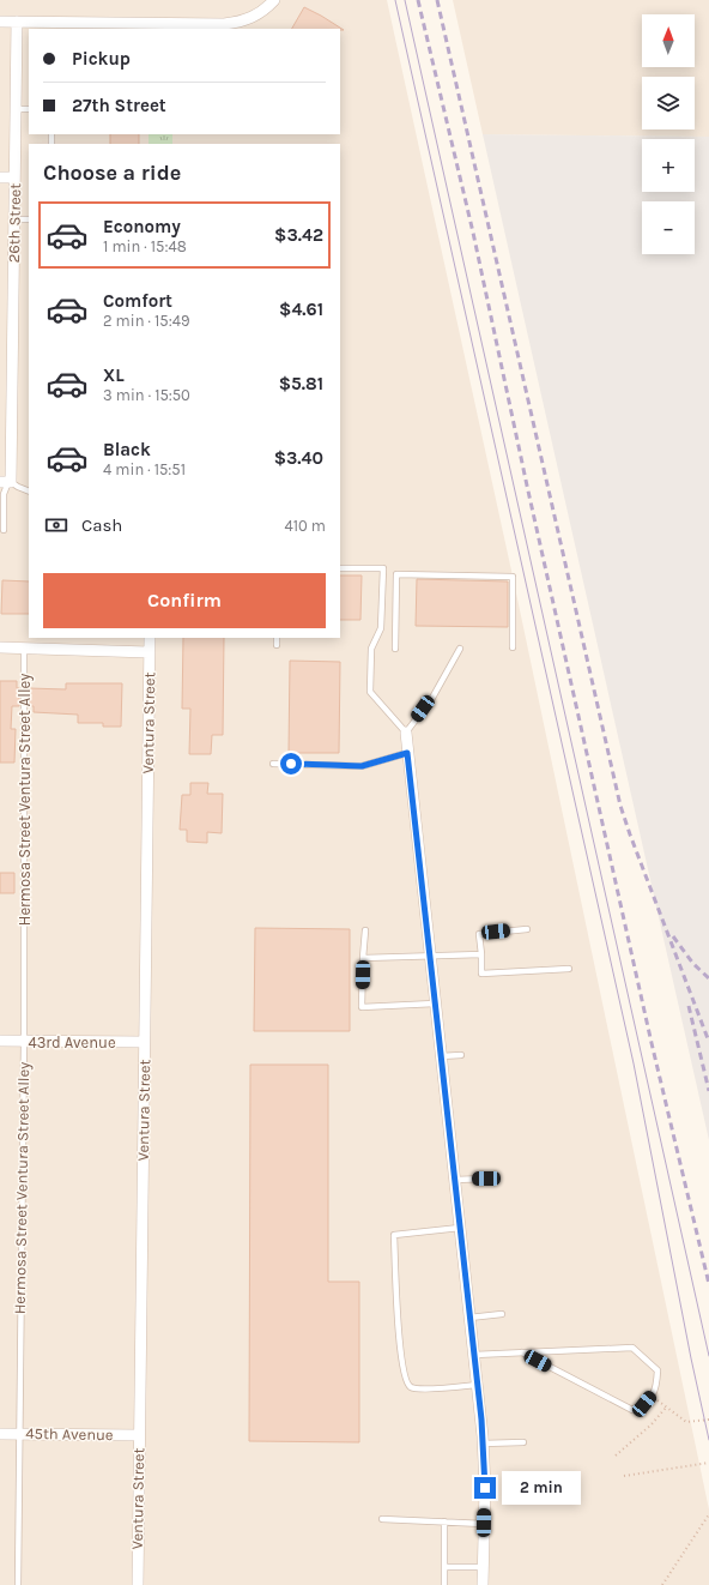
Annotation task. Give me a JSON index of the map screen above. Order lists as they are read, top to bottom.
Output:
{
  "streets": {
    "street": [
      "26th Street",
      "Ventura Street",
      "43rd Avenue",
      "45th Avenue"
    ],
    "lane": ["Hermosa Street Ventura Street Alley"]
  },
  "crossings": [
    ["Ventura Street", "43rd Avenue"],
    ["Ventura Street", "45th Avenue"],
    ["Hermosa Street Ventura Street Alley", "43rd Avenue"],
    ["Hermosa Street Ventura Street Alley", "45th Avenue"]
  ],
  "north": "top",
  "page": {
    "map_buttons": ["+", "−"],
    "banner": ["Pickup", "27th Street"],
    "heading": "Choose a ride",
    "list": [
      {
        "name": "Economy",
        "note": "1 min · 15:48",
        "value": "$3.42"
      },
      {
        "name": "Comfort",
        "note": "2 min · 15:49",
        "value": "$4.61"
      },
      {
        "name": "XL",
        "note": "3 min · 15:50",
        "value": "$5.81"
      },
      {
        "name": "Black",
        "note": "4 min · 15:51",
        "value": "$3.40"
      }
    ],
    "pay": ["Cash", "410 m"],
    "buttons": "Confirm",
    "bubble": "2 min"
  }
}
